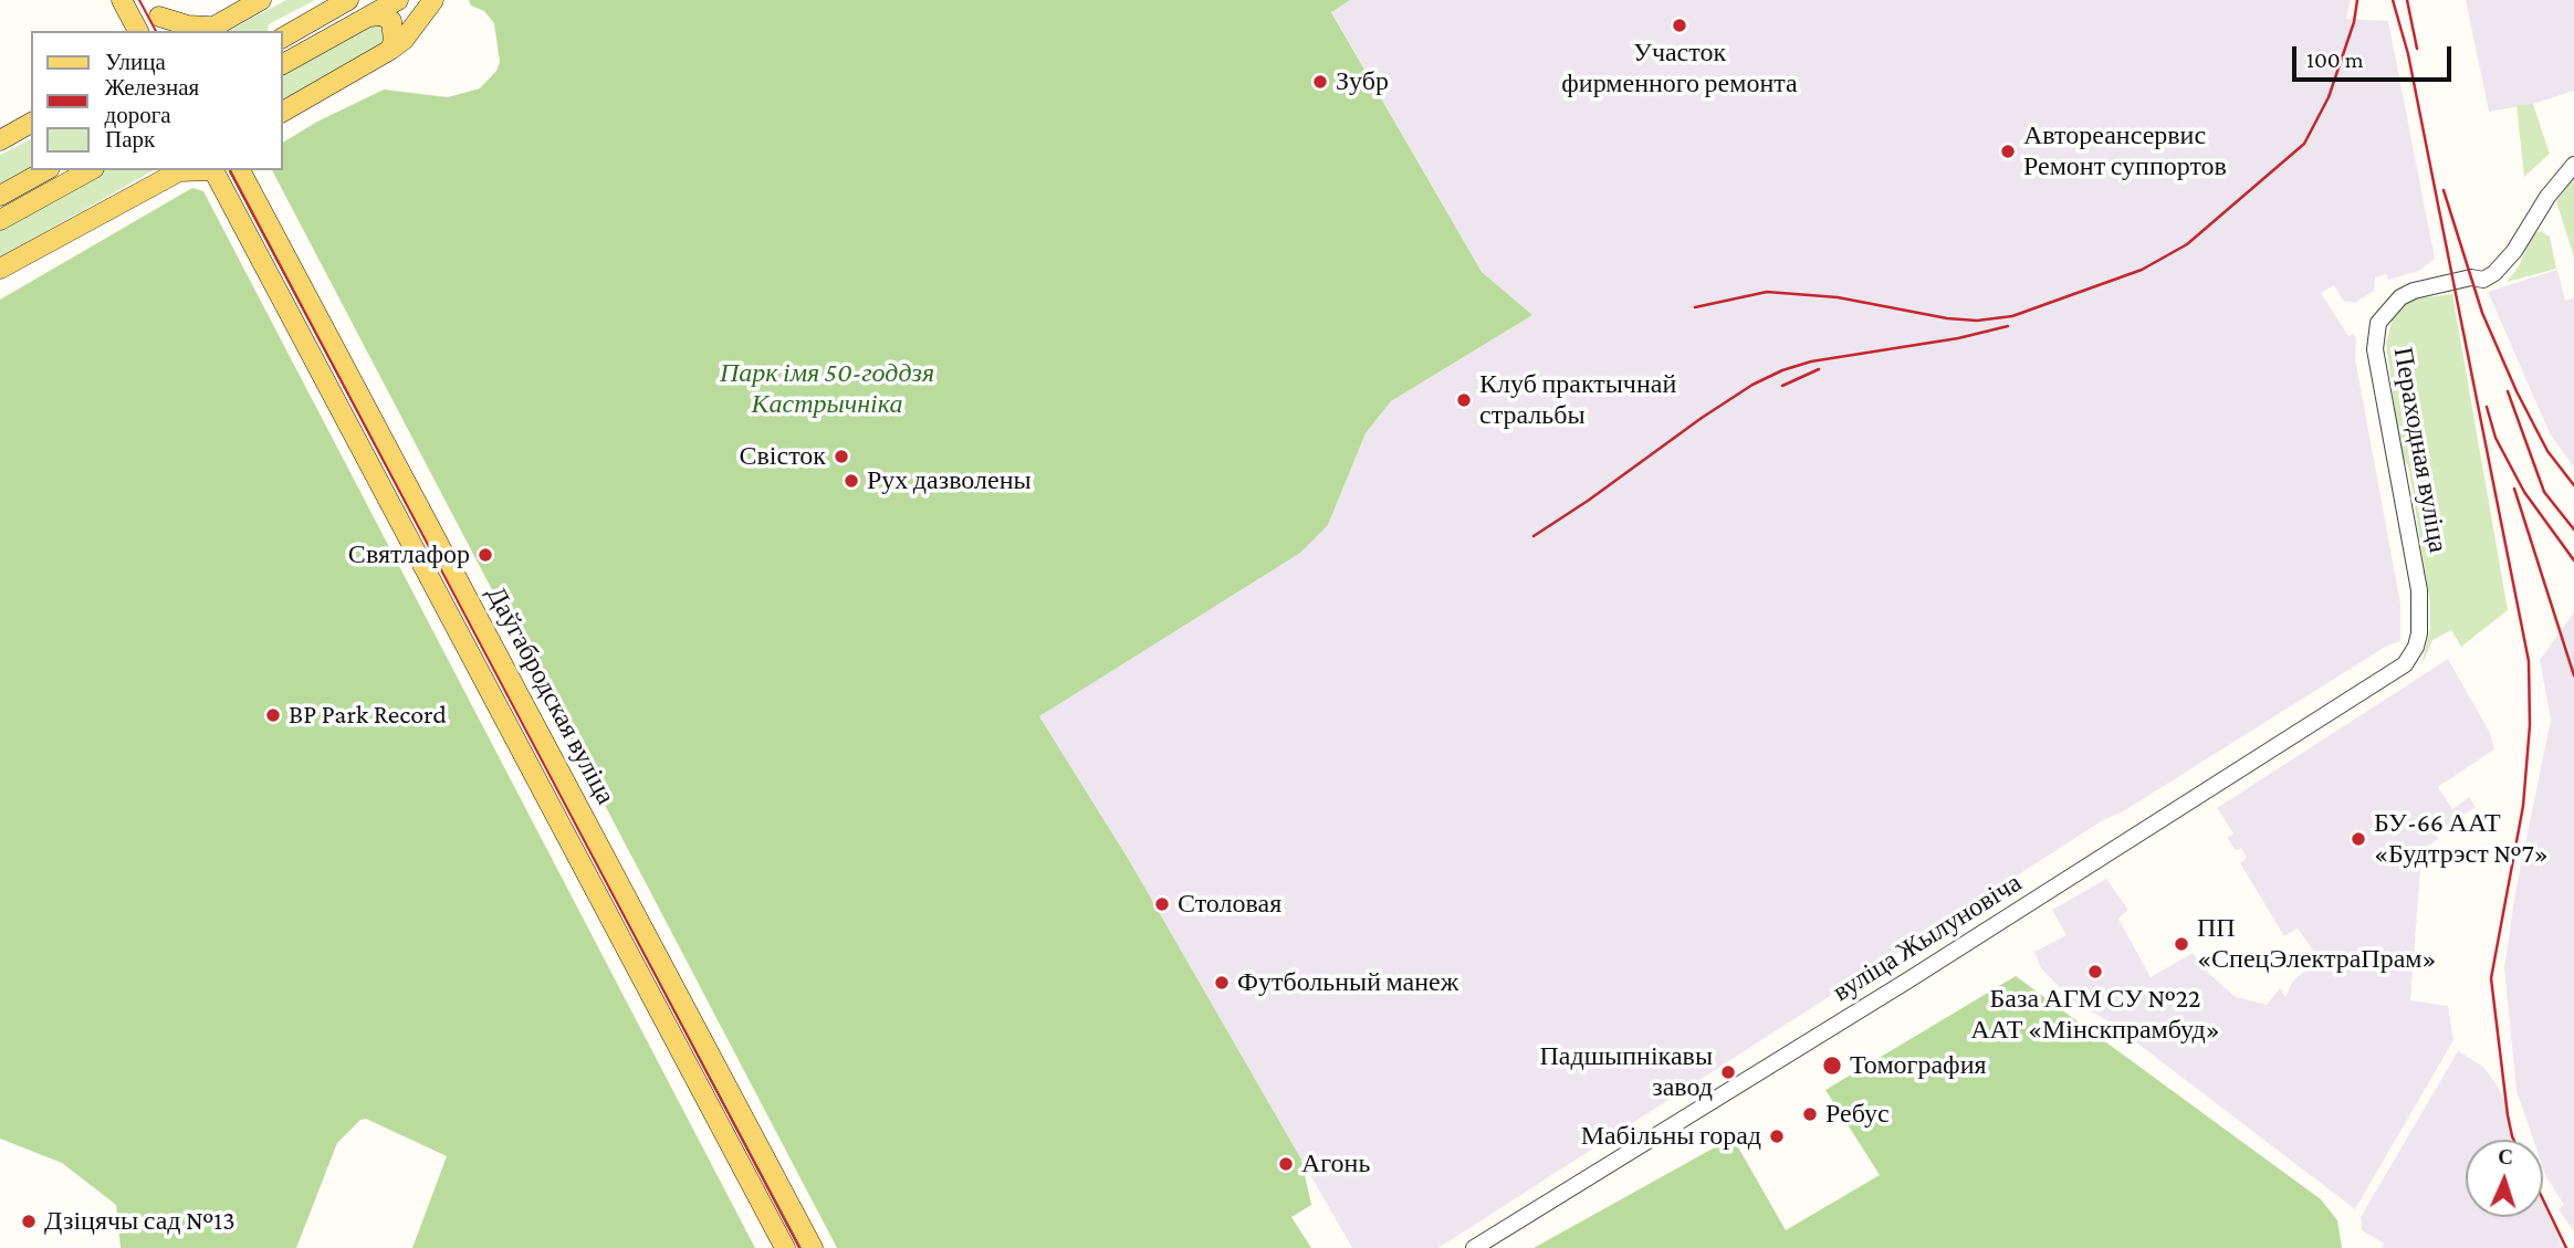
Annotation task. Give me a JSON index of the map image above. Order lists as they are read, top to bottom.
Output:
{
  "streets": {
    "main road": ["Даўгабродская вуліца"],
    "street": ["Пераходная вуліца", "вуліца Жылуновіча"]
  },
  "crossings": [
    ["Пераходная вуліца", "вуліца Жылуновіча"]
  ],
  "parks": ["Парк імя 50-годдзя Кастрычніка"],
  "places": [
    "Участок фирменного ремонта",
    "Зубр",
    "Автореансервис Ремонт суппортов",
    "Клуб практычнай стральбы",
    "Свісток",
    "Рух дазволены",
    "Святлафор",
    "BP Park Record",
    "БУ-66 ААТ «Будтрэст №7»",
    "Столовая",
    "ПП «СпецЭлектраПрам»",
    "База АГМ СУ №22 ААТ «Мінскпрамбуд»",
    "Футбольный манеж",
    "Томография",
    "Падшыпнікавы завод",
    "Ребус",
    "Мабільны горад",
    "Агонь",
    "Дзіцячы сад №13"
  ],
  "legend": ["Улица", "Железная дорога", "Парк"],
  "scale_bar": "100 m",
  "north": "top"
}
